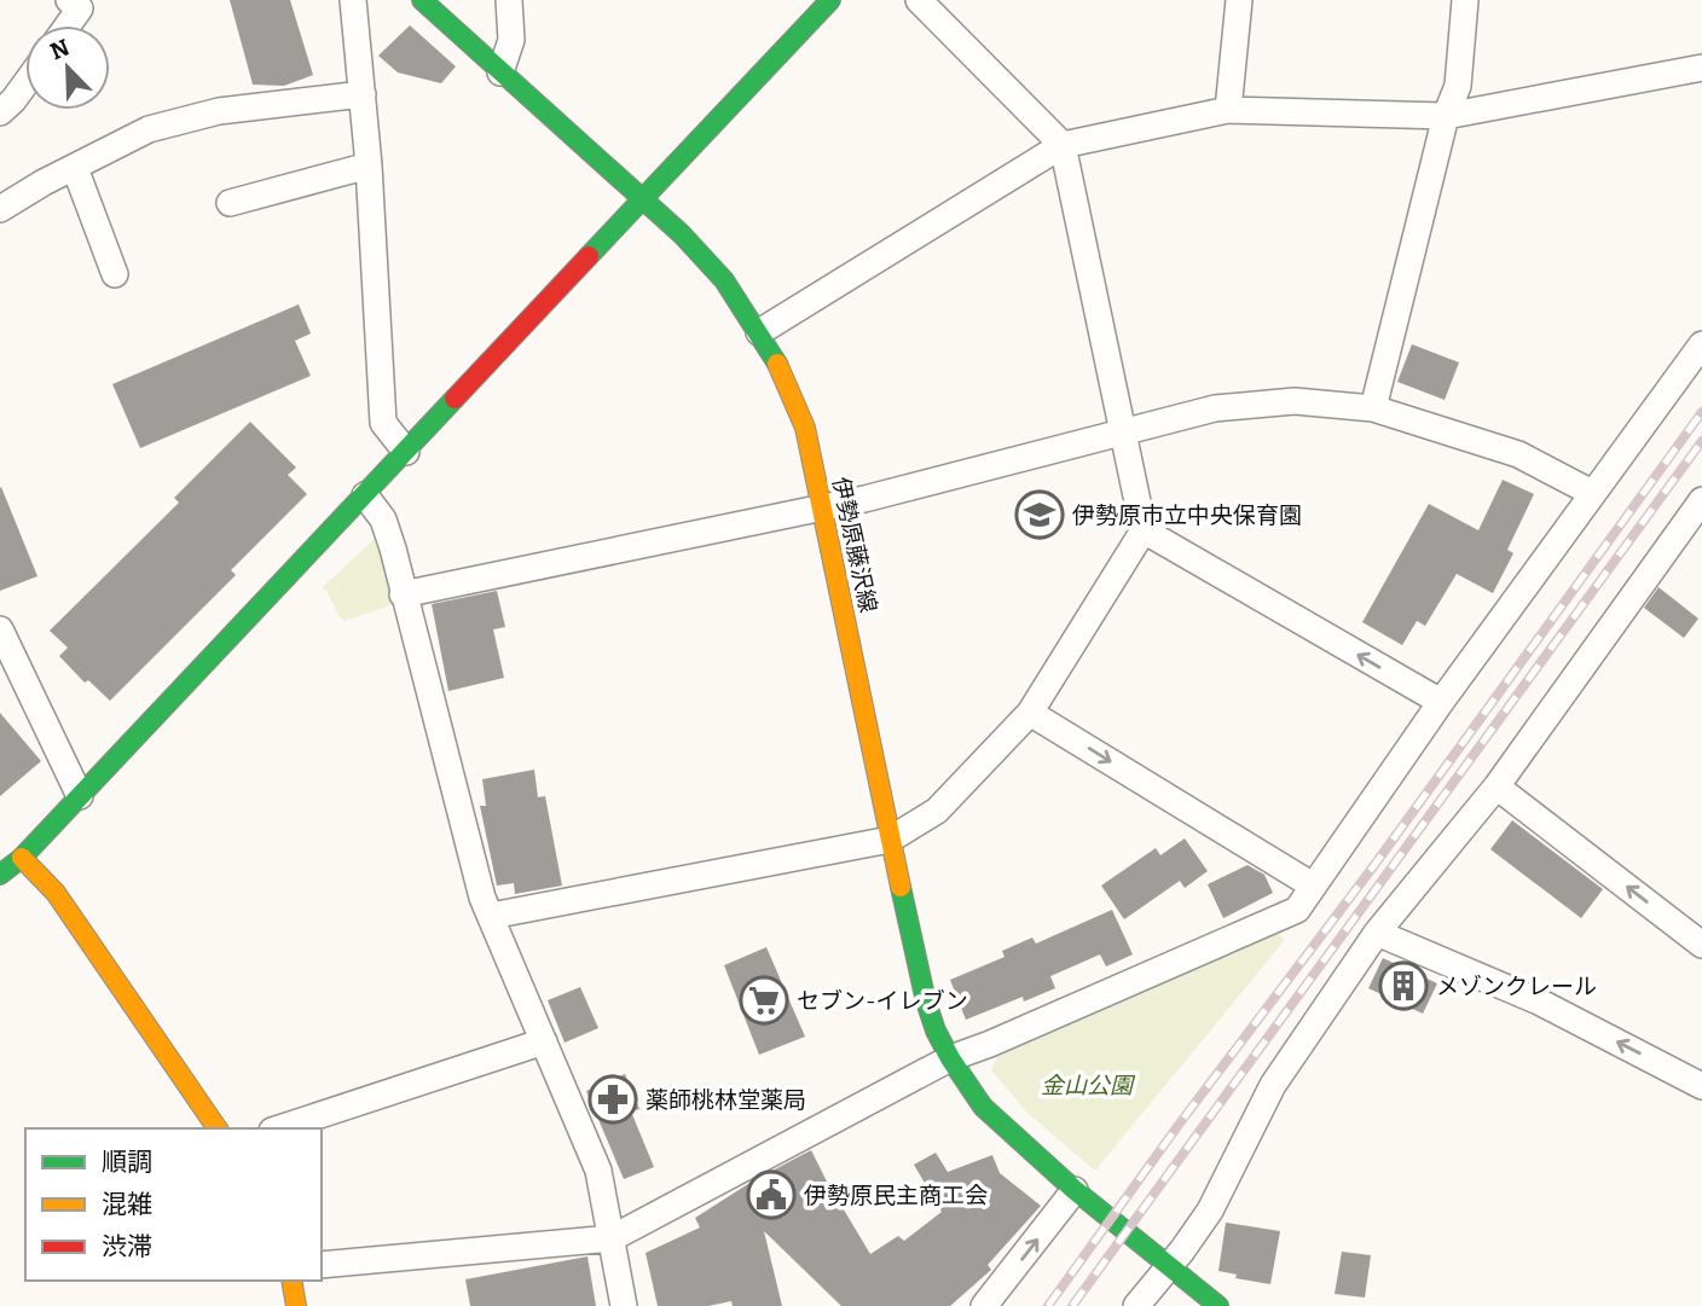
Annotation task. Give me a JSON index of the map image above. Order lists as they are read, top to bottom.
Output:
{
  "streets": {
    "main road": ["伊勢原藤沢線"]
  },
  "parks": ["金山公園"],
  "places": {
    "school or university": ["伊勢原市立中央保育園"],
    "building": ["メゾンクレール"],
    "supermarket": ["セブン-イレブン"],
    "pharmacy": ["薬師桃林堂薬局"],
    "public building": ["伊勢原民主商工会"]
  },
  "legend": ["順調", "混雑", "渋滞"],
  "north": "top left"
}
